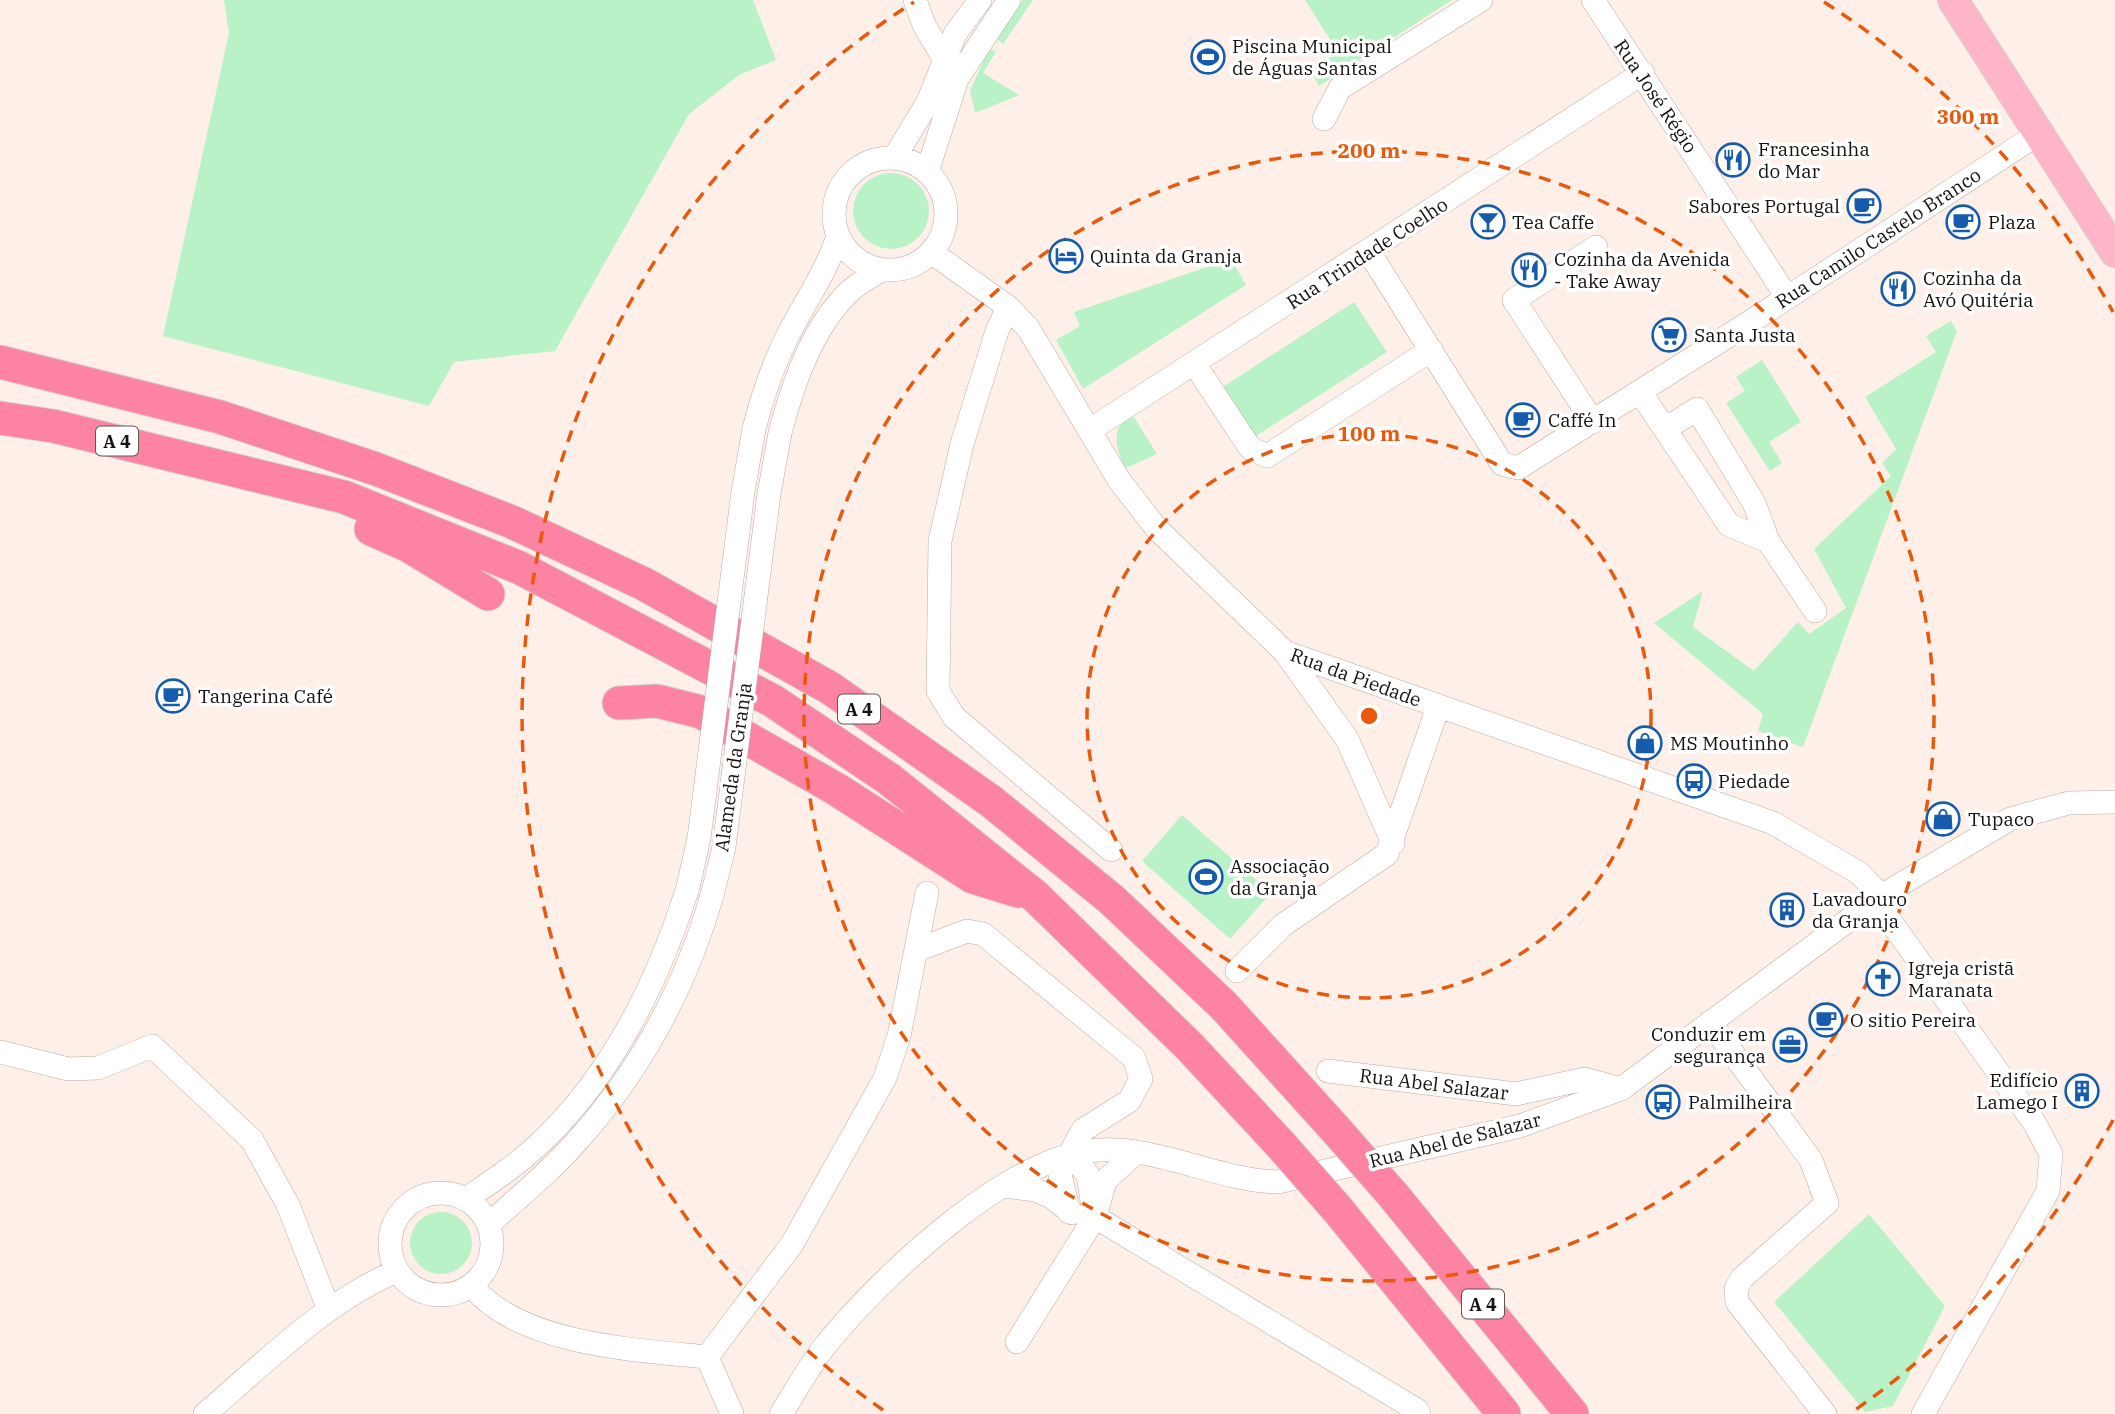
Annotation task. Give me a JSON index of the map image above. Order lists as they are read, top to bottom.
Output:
{
  "streets": {
    "highway": ["A 4"],
    "street": [
      "Rua José Régio",
      "Rua Camilo Castelo Branco",
      "Rua Trindade Coelho",
      "Rua da Piedade",
      "Alameda da Granja",
      "Rua Abel Salazar",
      "Rua Abel de Salazar"
    ]
  },
  "crossings": [
    ["Rua José Régio", "Rua Camilo Castelo Branco"],
    ["Rua José Régio", "Rua Trindade Coelho"],
    ["Rua Camilo Castelo Branco", "Rua Trindade Coelho"],
    ["Rua Trindade Coelho", "Rua da Piedade"],
    ["Rua da Piedade", "Alameda da Granja"],
    ["Rua da Piedade", "Rua Abel de Salazar"],
    ["Rua Abel Salazar", "Rua Abel de Salazar"]
  ],
  "places": {
    "sports": ["Piscina Municipal de Águas Santas", "Associação da Granja"],
    "restaurant": ["Francesinha do Mar", "Cozinha da Avenida - Take Away", "Cozinha da Avó Quitéria"],
    "cafe": [
      "Sabores Portugal",
      "Plaza",
      "Caffé In",
      "Tangerina Café",
      "O sitio Pereira"
    ],
    "bar": ["Tea Caffe"],
    "hotel": ["Quinta da Granja"],
    "supermarket": ["Santa Justa"],
    "shop": ["MS Moutinho", "Tupaco"],
    "bus stop": ["Piedade", "Palmilheira"],
    "building": ["Lavadouro da Granja", "Edifício Lamego I"],
    "church": ["Igreja cristã Maranata"],
    "office": ["Conduzir em segurança"]
  },
  "rings": ["300 m", "200 m", "100 m"]
}
